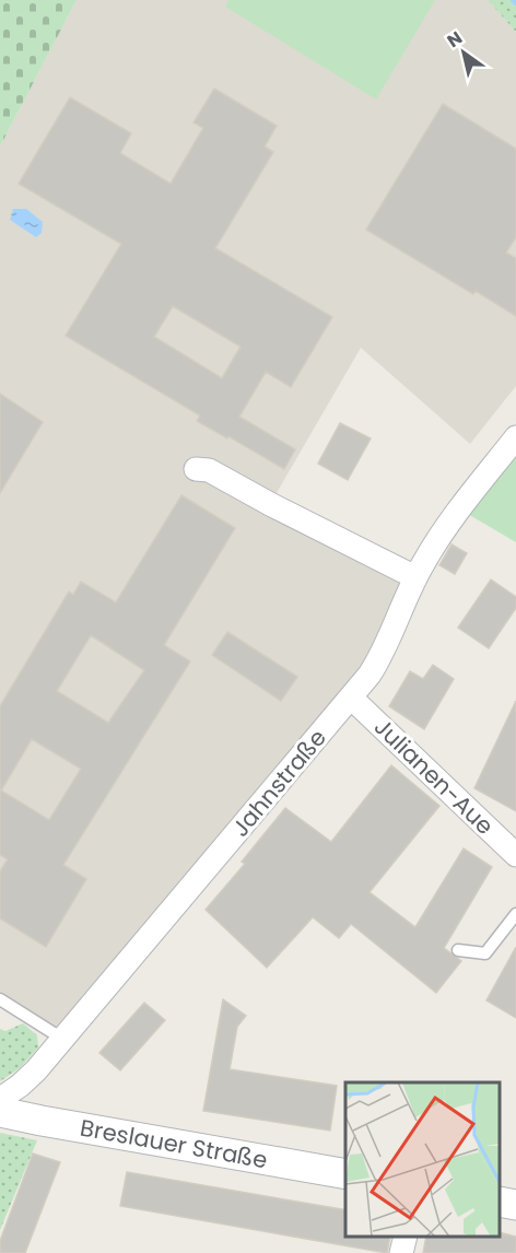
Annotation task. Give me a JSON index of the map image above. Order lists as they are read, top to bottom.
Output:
{
  "streets": {
    "street": ["Julianen-Aue", "Jahnstraße", "Breslauer Straße"]
  },
  "crossings": [
    ["Julianen-Aue", "Jahnstraße"]
  ],
  "north": "top left"
}
